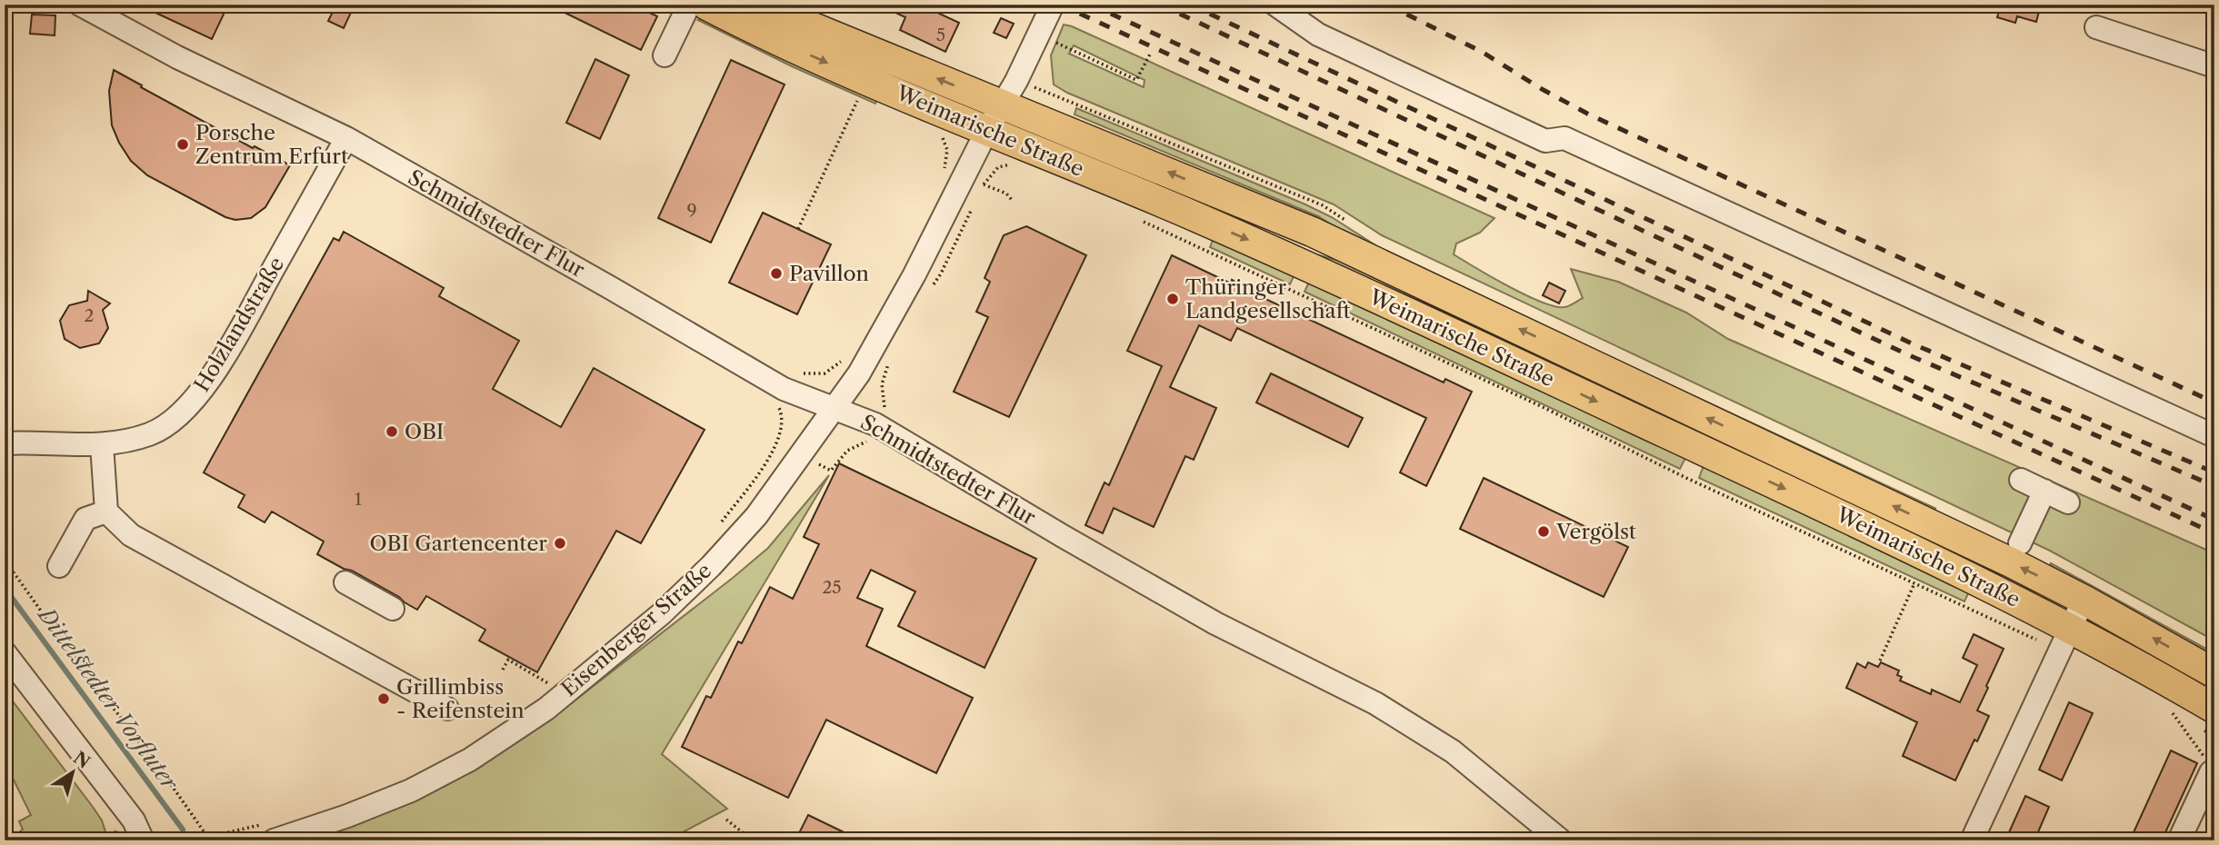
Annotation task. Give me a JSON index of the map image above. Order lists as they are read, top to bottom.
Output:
{
  "streets": {
    "main road": ["Weimarische Straße"],
    "street": ["Schmidtstedter Flur", "Holzlandstraße", "Eisenberger Straße"]
  },
  "crossings": [
    ["Weimarische Straße", "Eisenberger Straße"],
    ["Schmidtstedter Flur", "Holzlandstraße"],
    ["Schmidtstedter Flur", "Eisenberger Straße"]
  ],
  "water": ["Dittelstedter Vorfluter"],
  "places": [
    "Porsche Zentrum Erfurt",
    "Pavillon",
    "Thüringer Landgesellschaft",
    "OBI",
    "Vergölst",
    "OBI Gartencenter",
    "Grillimbiss - Reifenstein"
  ],
  "house_numbers": [
    "5",
    "9",
    "2",
    "1",
    "25"
  ],
  "north": "top right"
}
